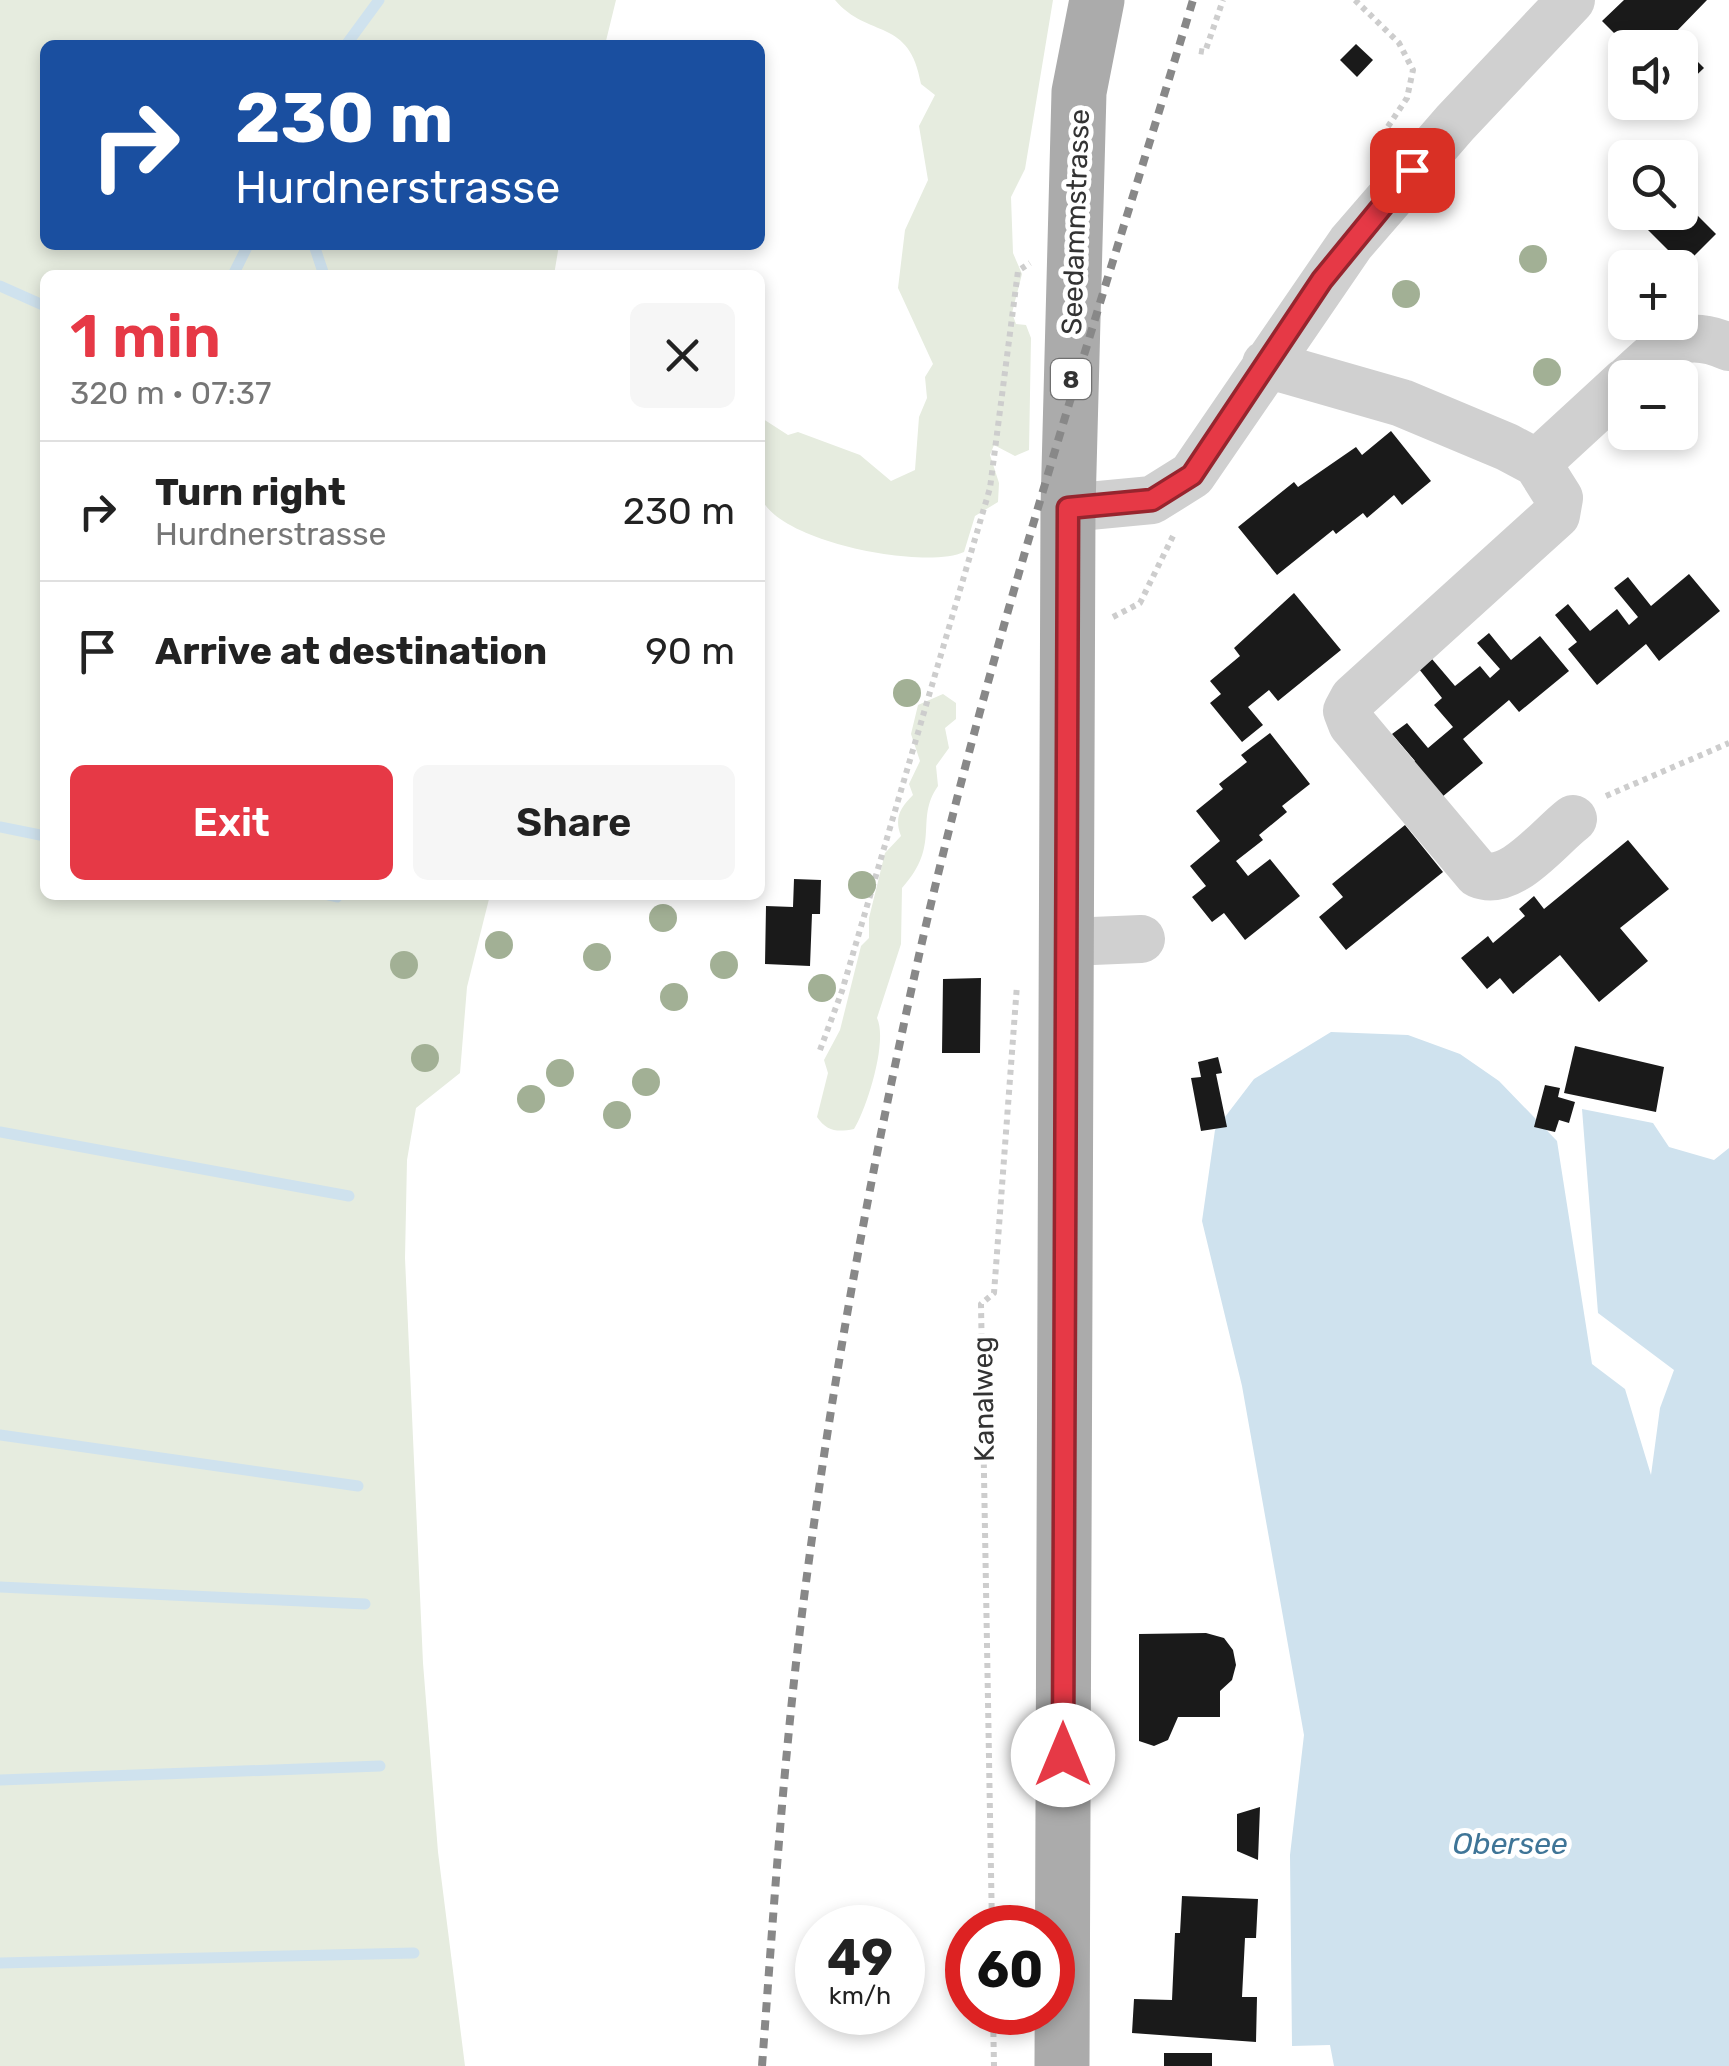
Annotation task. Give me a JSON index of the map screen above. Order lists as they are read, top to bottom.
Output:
{
  "streets": {
    "main road": ["Seedammstrasse", "8"],
    "path": ["Kanalweg"]
  },
  "water": ["Obersee"],
  "page": {
    "map_buttons": ["+", "−"],
    "turn": ["230 m", "Hurdnerstrasse"],
    "heading": ["1 min", "320 m · 07:37"],
    "list": [
      {
        "name": "Turn right",
        "note": "Hurdnerstrasse",
        "value": "230 m"
      },
      {
        "name": "Arrive at destination",
        "value": "90 m"
      }
    ],
    "buttons": ["Exit", "Share"],
    "speed": "49 km/h",
    "limit": "60"
  }
}
